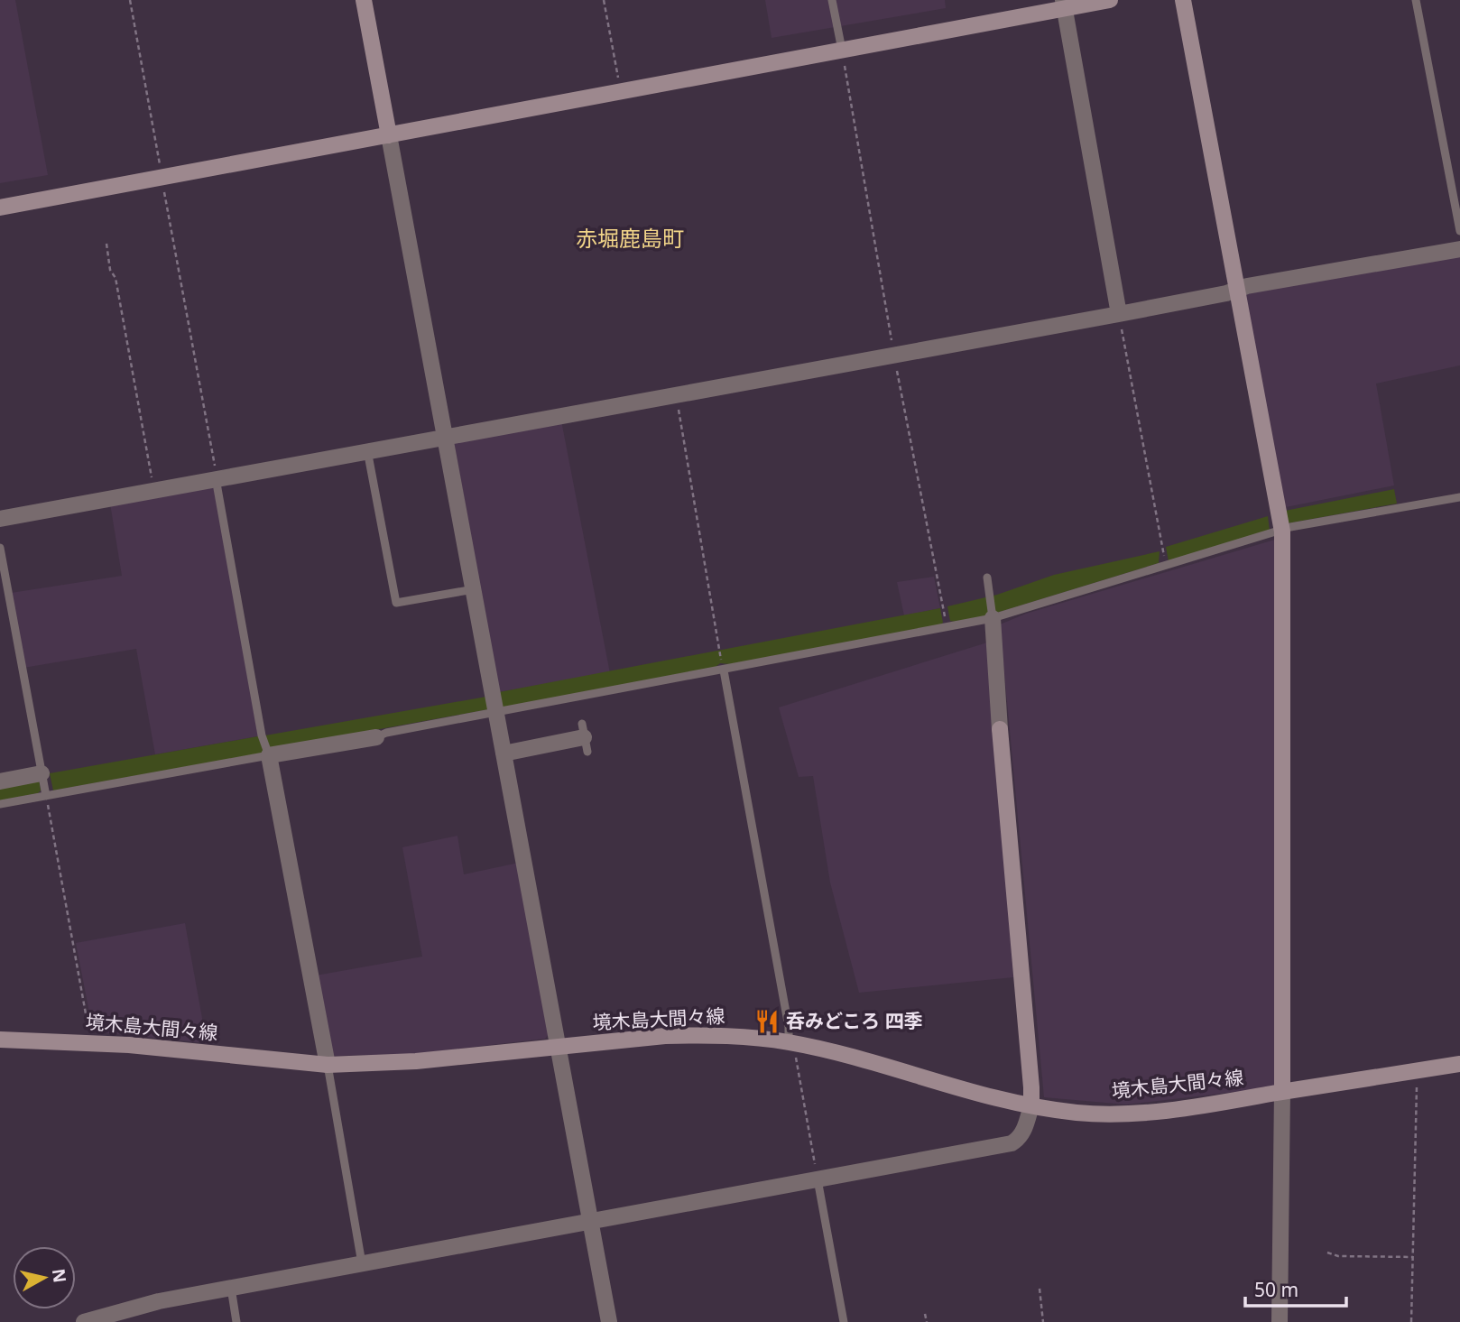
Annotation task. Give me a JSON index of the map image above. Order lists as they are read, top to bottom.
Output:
{
  "streets": {
    "street": ["境木島大間々線"]
  },
  "districts": ["赤堀鹿島町"],
  "places": {
    "restaurant": ["呑みどころ 四季"]
  },
  "scale_bar": "50 m",
  "north": "right"
}
